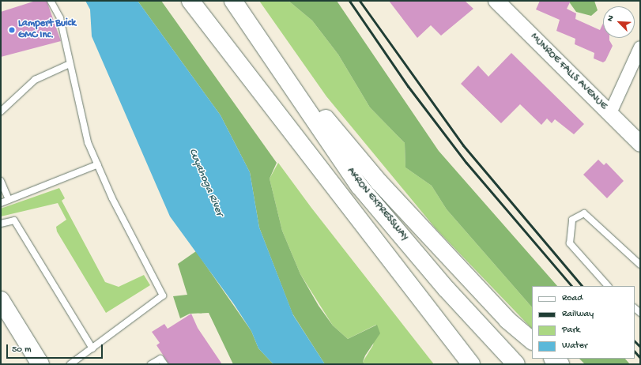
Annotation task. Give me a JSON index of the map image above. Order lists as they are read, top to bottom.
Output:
{
  "streets": {
    "main road": ["AKRON EXPRESSWAY"],
    "street": ["MUNROE FALLS AVENUE"]
  },
  "water": ["Cuyahoga River"],
  "places": ["Lampert Buick GMC Inc."],
  "legend": [
    "Road",
    "Railway",
    "Park",
    "Water"
  ],
  "scale_bar": "50 m",
  "north": "top left"
}
